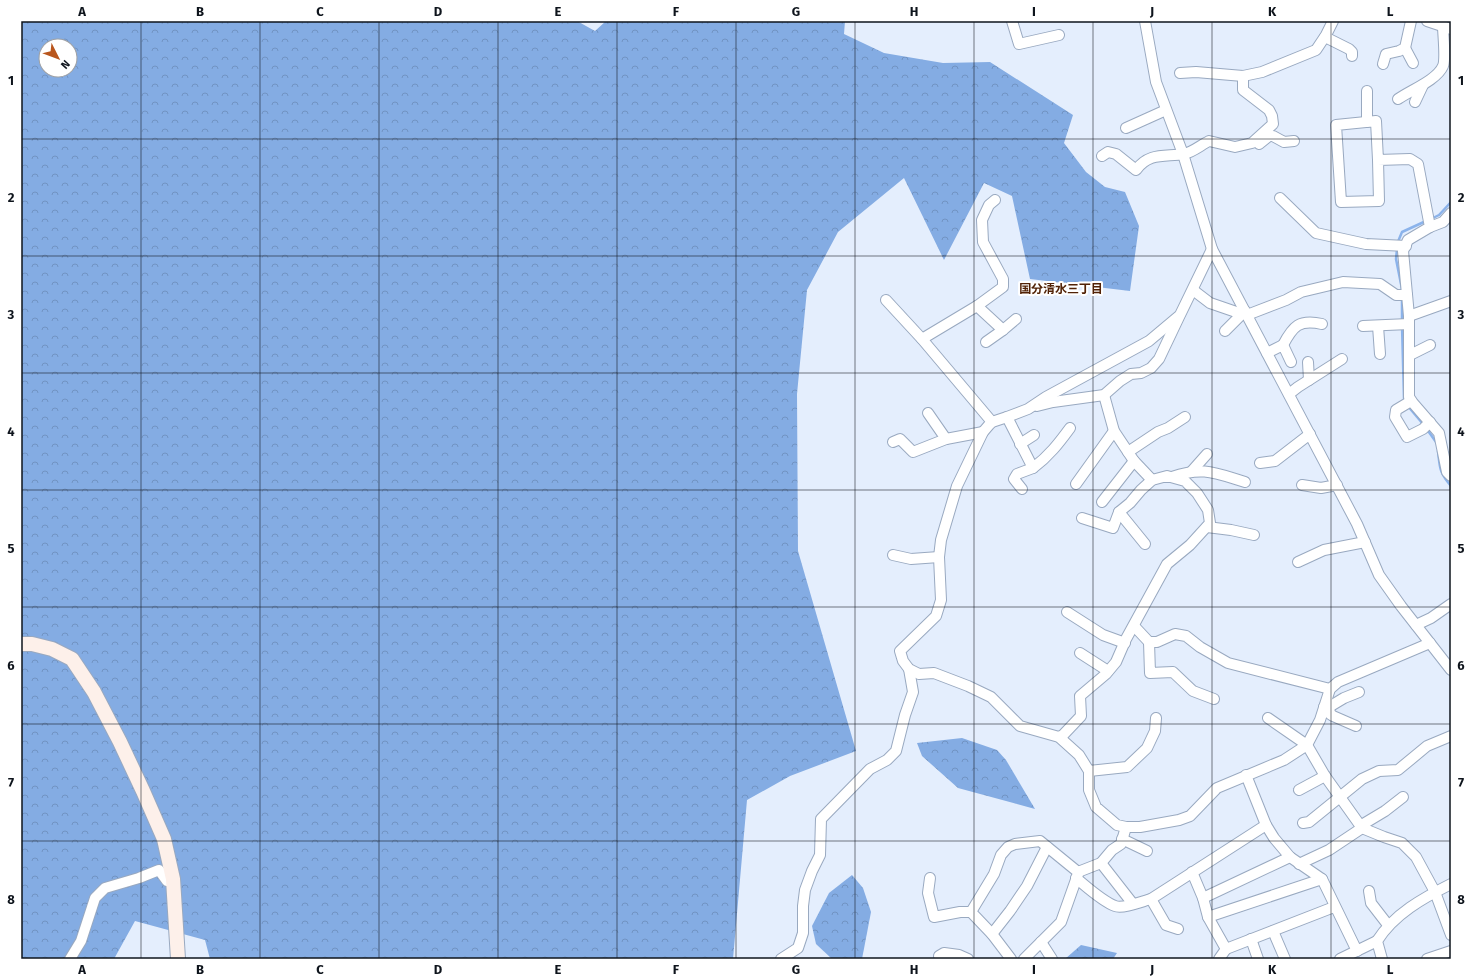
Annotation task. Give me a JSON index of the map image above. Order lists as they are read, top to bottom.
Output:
{
  "districts": ["国分清水三丁目"],
  "north": "bottom right",
  "grid": {
    "columns": [
      "A",
      "B",
      "C",
      "D",
      "E",
      "F",
      "G",
      "H",
      "I",
      "J",
      "K",
      "L"
    ],
    "rows": [
      "1",
      "2",
      "3",
      "4",
      "5",
      "6",
      "7",
      "8"
    ]
  }
}
